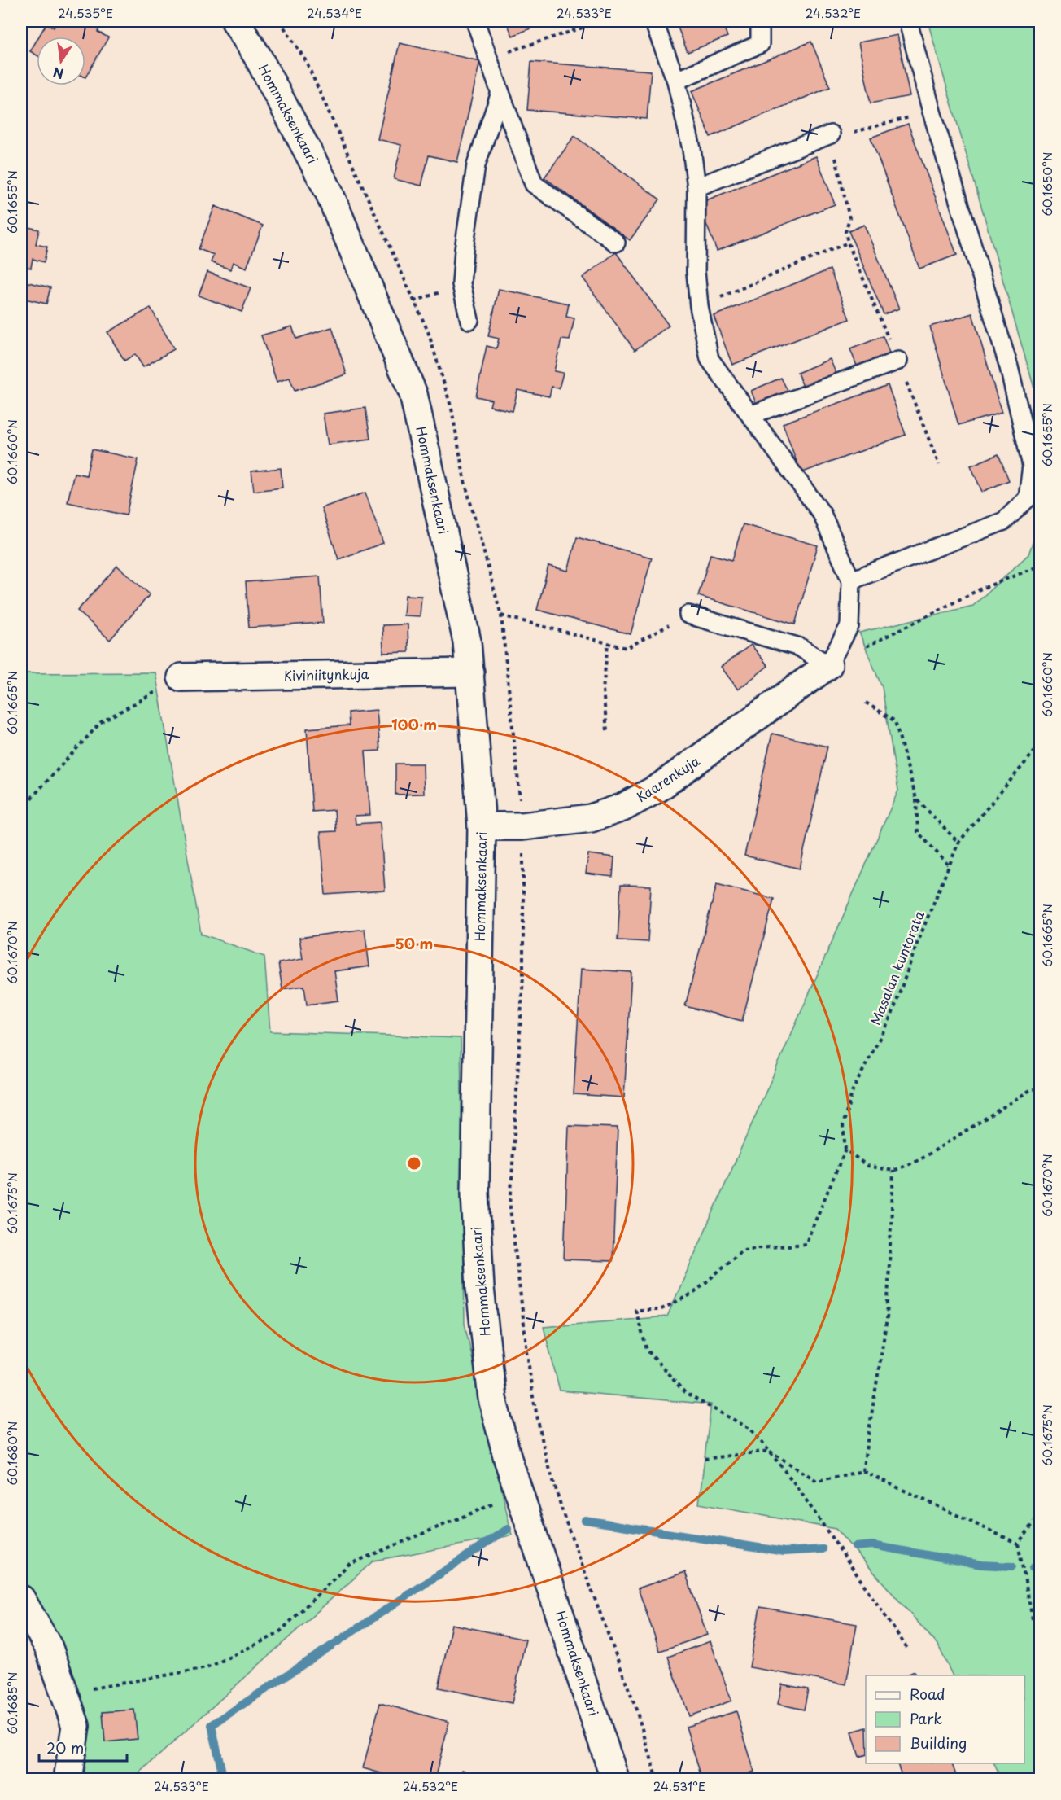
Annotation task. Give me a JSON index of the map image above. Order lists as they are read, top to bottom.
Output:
{
  "streets": {
    "street": ["Hommaksenkaari", "Kiviniitynkuja", "Kaarenkuja"],
    "path": ["Masalan kuntorata"]
  },
  "crossings": [
    ["Hommaksenkaari", "Kiviniitynkuja"],
    ["Hommaksenkaari", "Kaarenkuja"]
  ],
  "legend": ["Road", "Park", "Building"],
  "scale_bar": "20 m",
  "north": "bottom",
  "coordinates": [
    "24.535°E",
    "24.534°E",
    "24.533°E",
    "24.532°E",
    "60.1650°N",
    "60.1655°N",
    "60.1660°N",
    "60.1665°N",
    "60.1670°N",
    "60.1675°N",
    "60.1680°N",
    "60.1685°N",
    "24.531°E"
  ],
  "rings": ["100 m", "50 m"]
}
